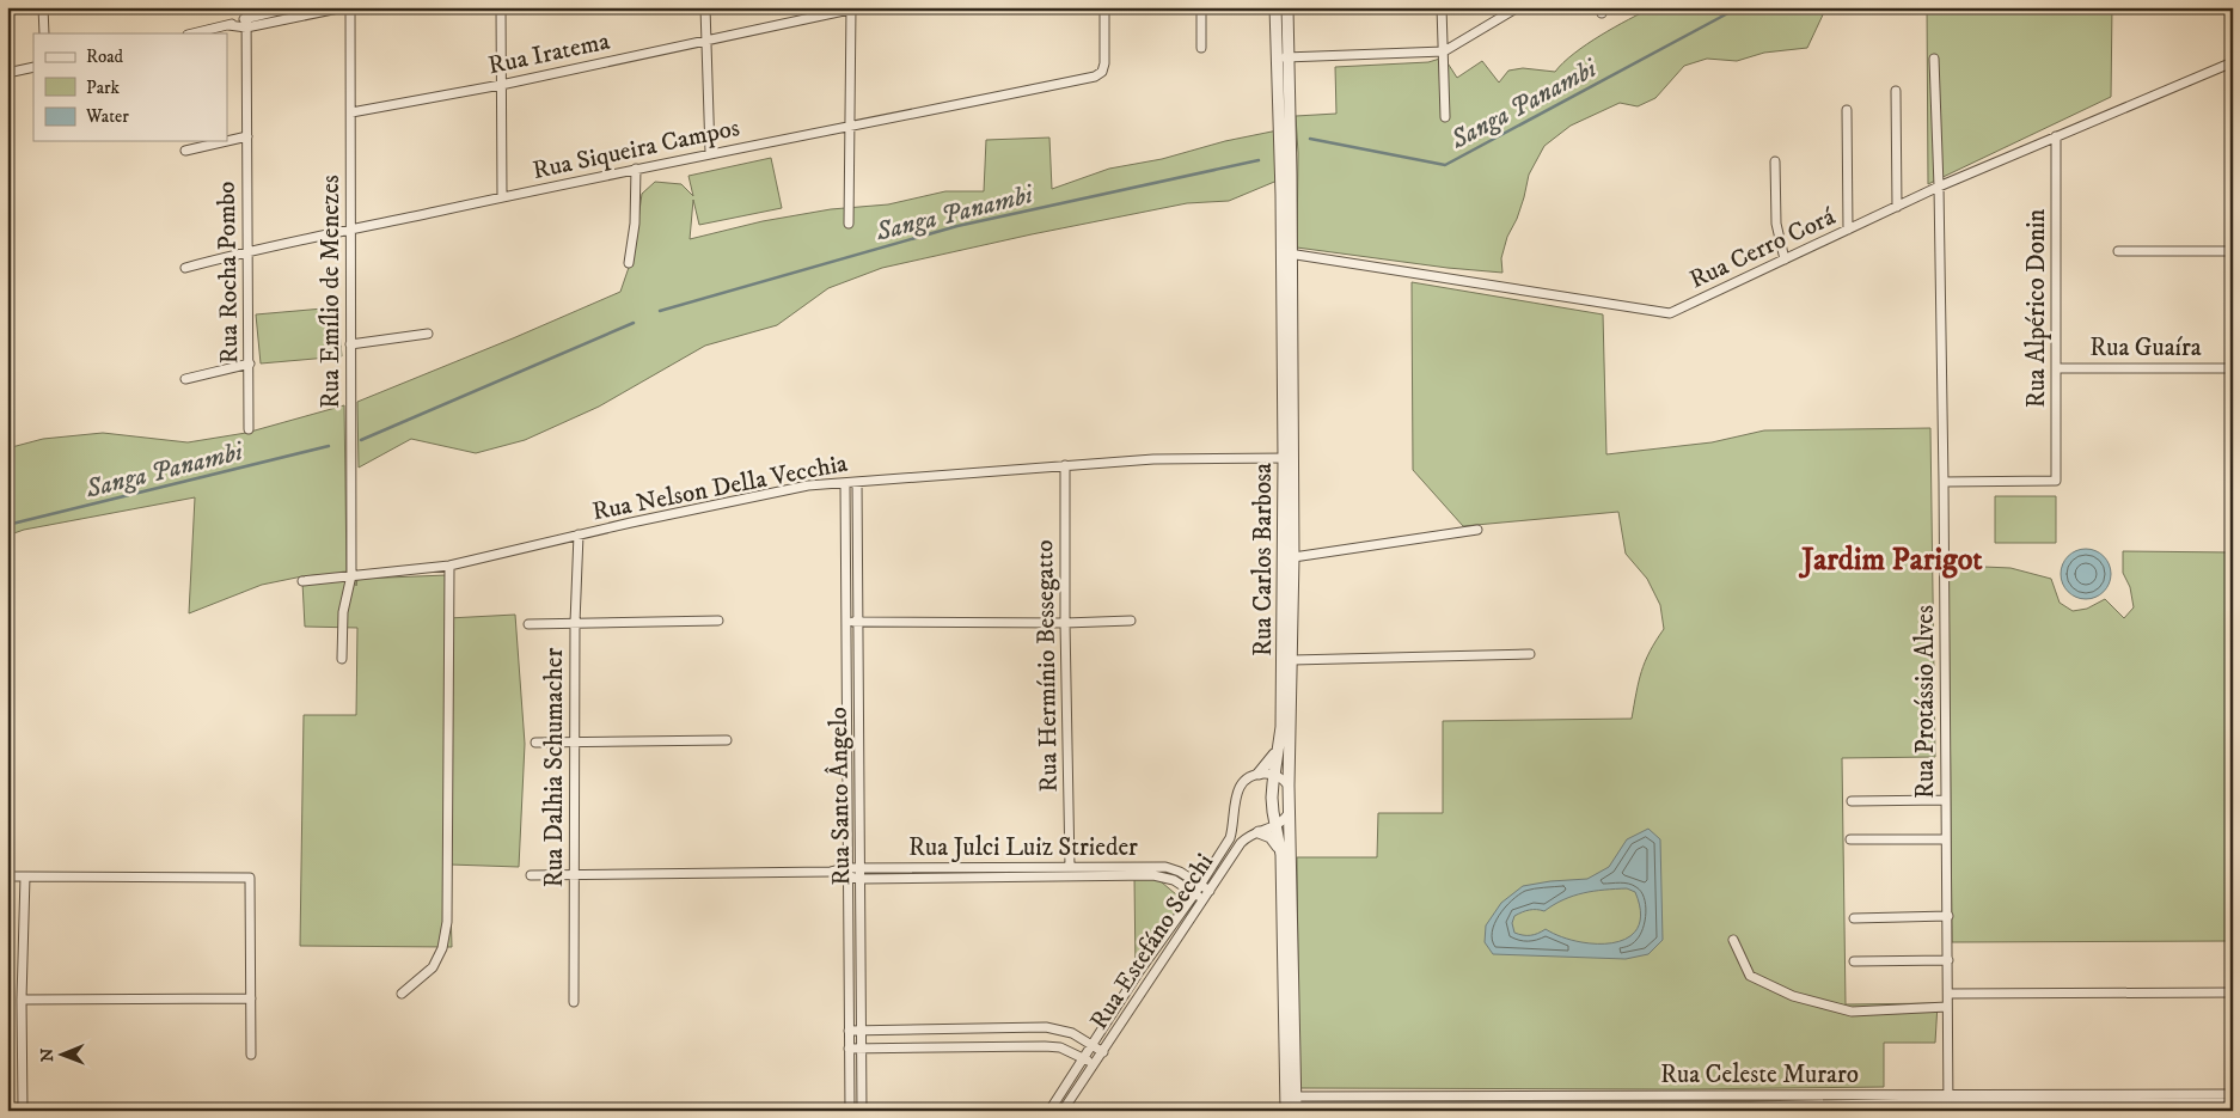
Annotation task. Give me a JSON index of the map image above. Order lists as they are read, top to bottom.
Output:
{
  "streets": {
    "street": [
      "Rua Iratema",
      "Rua Siqueira Campos",
      "Rua Cerro Corá",
      "Rua Rocha Pombo",
      "Rua Emílio de Menezes",
      "Rua Alpérico Donin",
      "Rua Guaíra",
      "Rua Nelson Della Vecchia",
      "Rua Carlos Barbosa",
      "Rua Hermínio Bessegatto",
      "Rua Protássio Alves",
      "Rua Dalhia Schumacher",
      "Rua Santo Ângelo",
      "Rua Julci Luiz Strieder",
      "Rua Estefáno Secchi",
      "Rua Celeste Muraro"
    ]
  },
  "crossings": [
    ["Rua Iratema", "Rua Emílio de Menezes"],
    ["Rua Siqueira Campos", "Rua Rocha Pombo"],
    ["Rua Siqueira Campos", "Rua Emílio de Menezes"],
    ["Rua Cerro Corá", "Rua Alpérico Donin"],
    ["Rua Cerro Corá", "Rua Carlos Barbosa"],
    ["Rua Cerro Corá", "Rua Protássio Alves"],
    ["Rua Emílio de Menezes", "Rua Nelson Della Vecchia"],
    ["Rua Alpérico Donin", "Rua Guaíra"],
    ["Rua Alpérico Donin", "Rua Protássio Alves"],
    ["Rua Nelson Della Vecchia", "Rua Carlos Barbosa"],
    ["Rua Nelson Della Vecchia", "Rua Hermínio Bessegatto"],
    ["Rua Nelson Della Vecchia", "Rua Dalhia Schumacher"],
    ["Rua Nelson Della Vecchia", "Rua Santo Ângelo"],
    ["Rua Carlos Barbosa", "Rua Estefáno Secchi"],
    ["Rua Carlos Barbosa", "Rua Celeste Muraro"],
    ["Rua Hermínio Bessegatto", "Rua Julci Luiz Strieder"],
    ["Rua Protássio Alves", "Rua Celeste Muraro"],
    ["Rua Dalhia Schumacher", "Rua Julci Luiz Strieder"],
    ["Rua Santo Ângelo", "Rua Julci Luiz Strieder"],
    ["Rua Julci Luiz Strieder", "Rua Estefáno Secchi"]
  ],
  "districts": ["Jardim Parigot"],
  "water": ["Sanga Panambi"],
  "legend": ["Road", "Park", "Water"],
  "north": "left"
}
